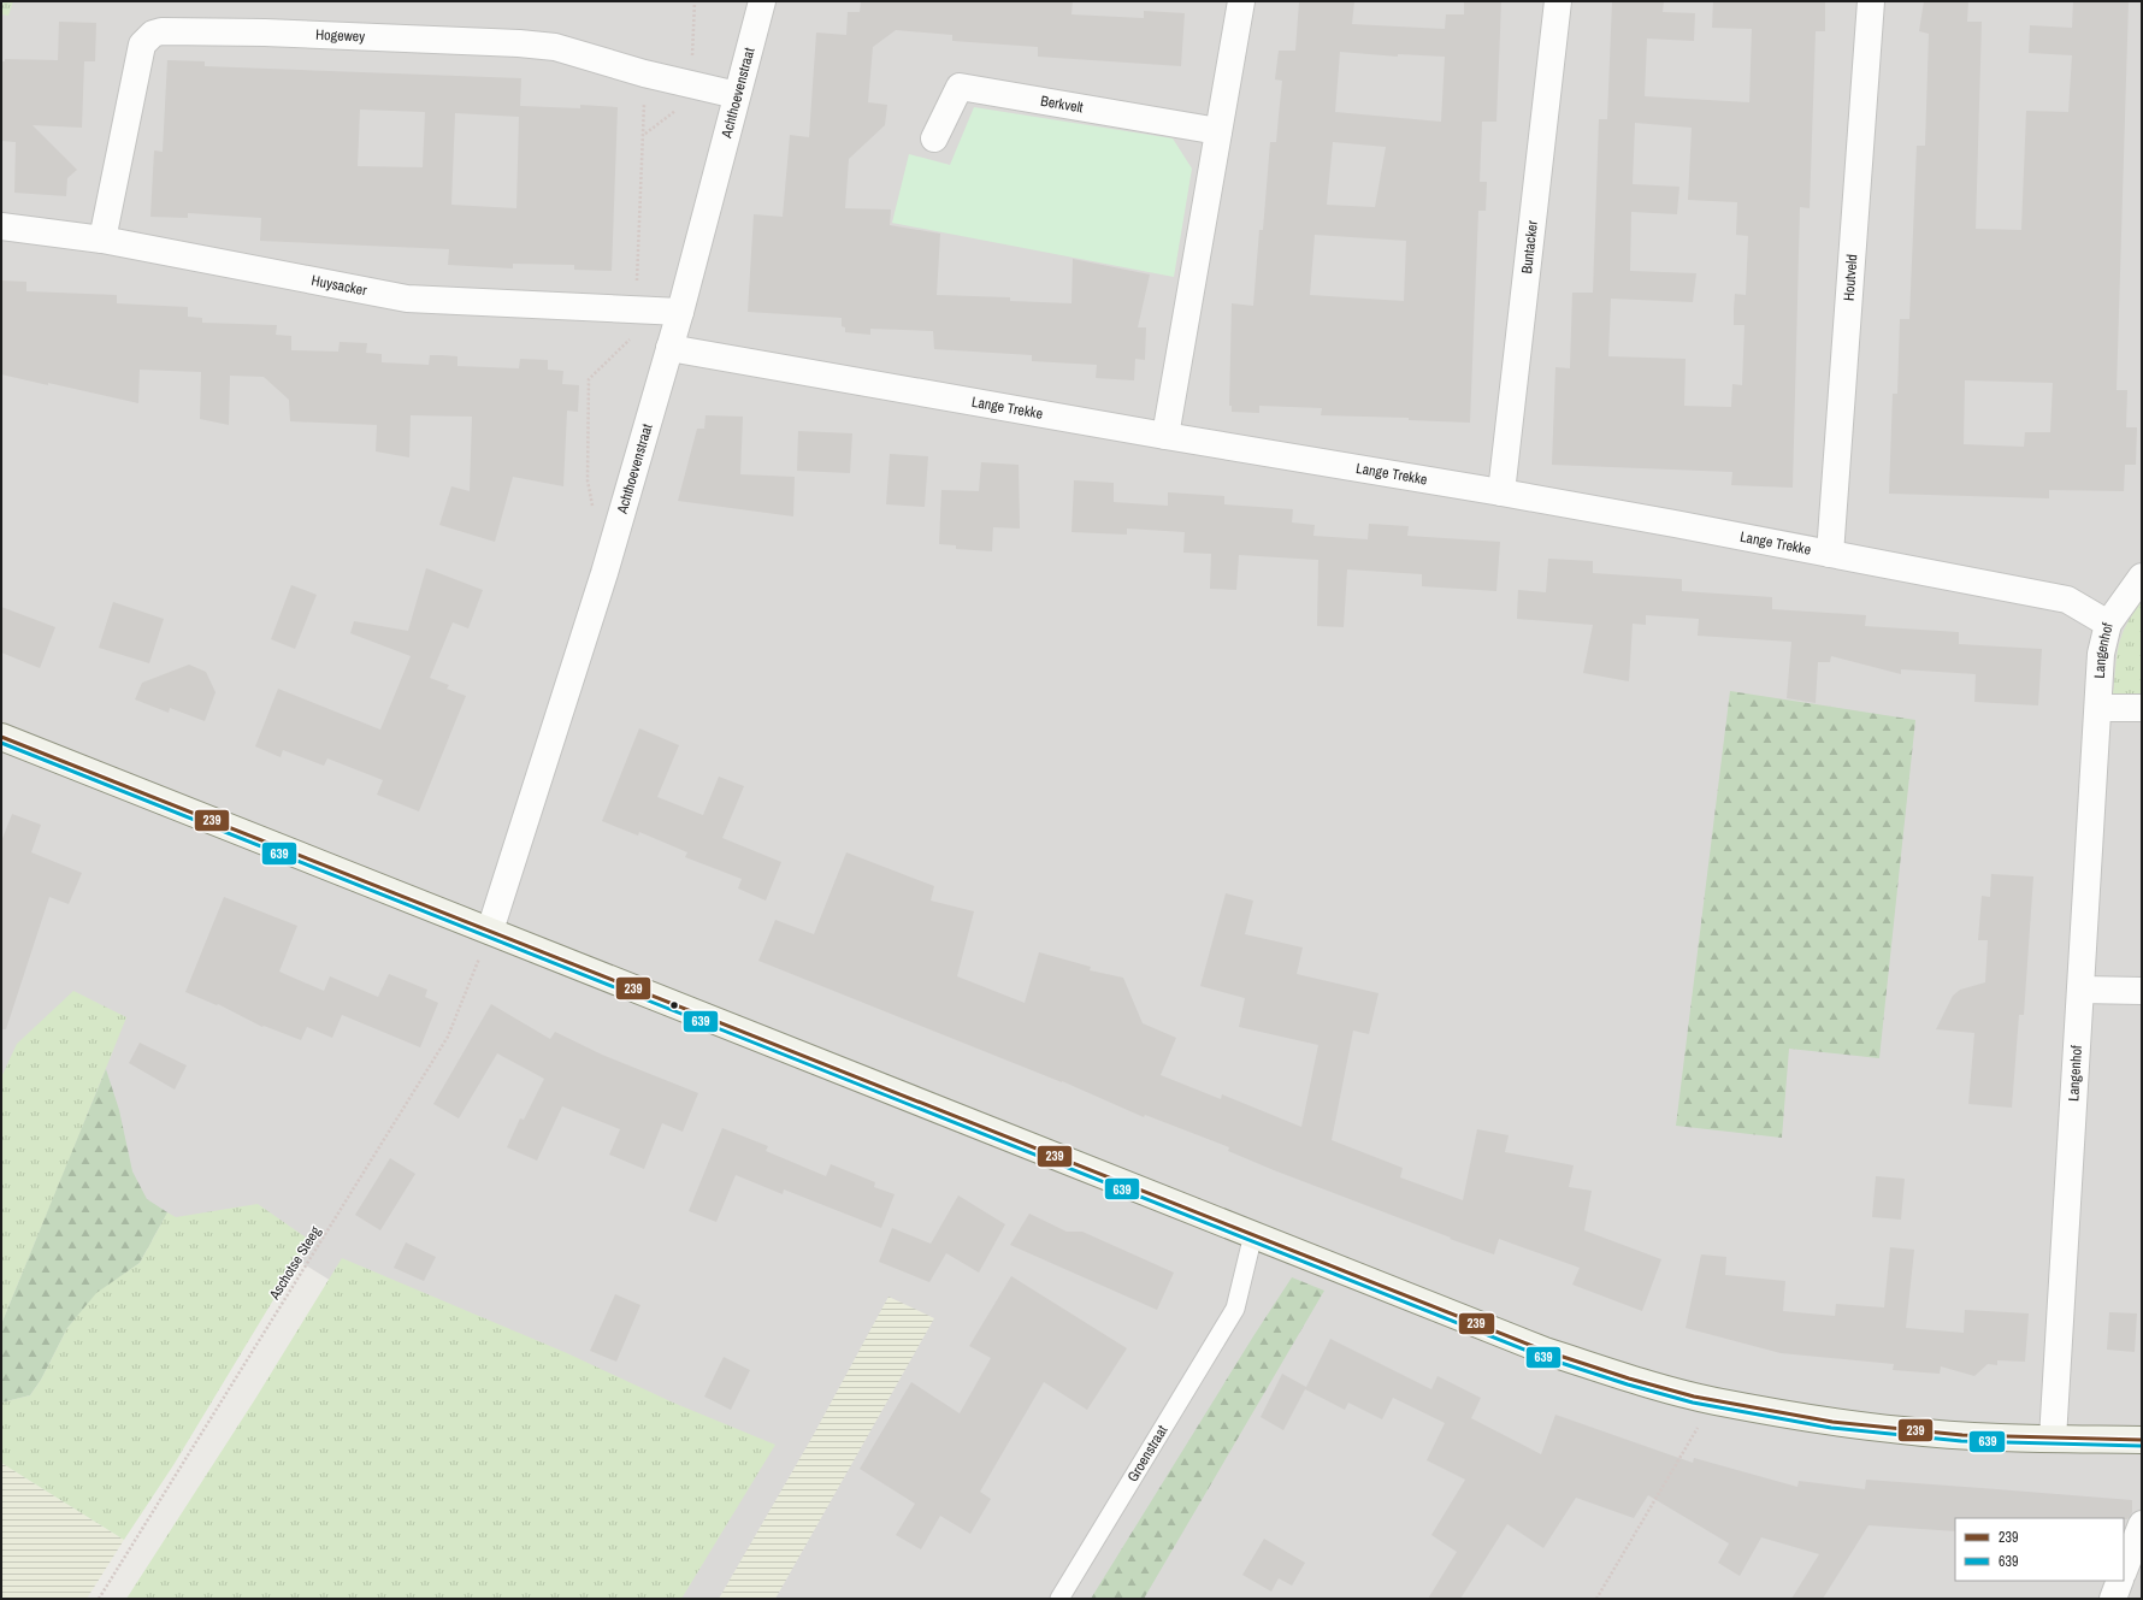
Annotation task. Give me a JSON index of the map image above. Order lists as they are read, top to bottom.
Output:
{
  "streets": {
    "street": [
      "Hogewey",
      "Achthoevenstraat",
      "Berkvelt",
      "Buntacker",
      "Houtveld",
      "Huysacker",
      "Lange Trekke",
      "Langenhof"
    ],
    "lane": ["Groenstraat"],
    "path": ["Aschotse Steeg"]
  },
  "crossings": [
    ["Hogewey", "Achthoevenstraat"],
    ["Hogewey", "Huysacker"],
    ["Achthoevenstraat", "Huysacker"],
    ["Achthoevenstraat", "Lange Trekke"],
    ["Achthoevenstraat", "Aschotse Steeg"],
    ["Buntacker", "Lange Trekke"],
    ["Houtveld", "Lange Trekke"],
    ["Lange Trekke", "Langenhof"]
  ],
  "lines": ["transit line 239", "transit line 639"],
  "legend": ["239", "639"]
}
